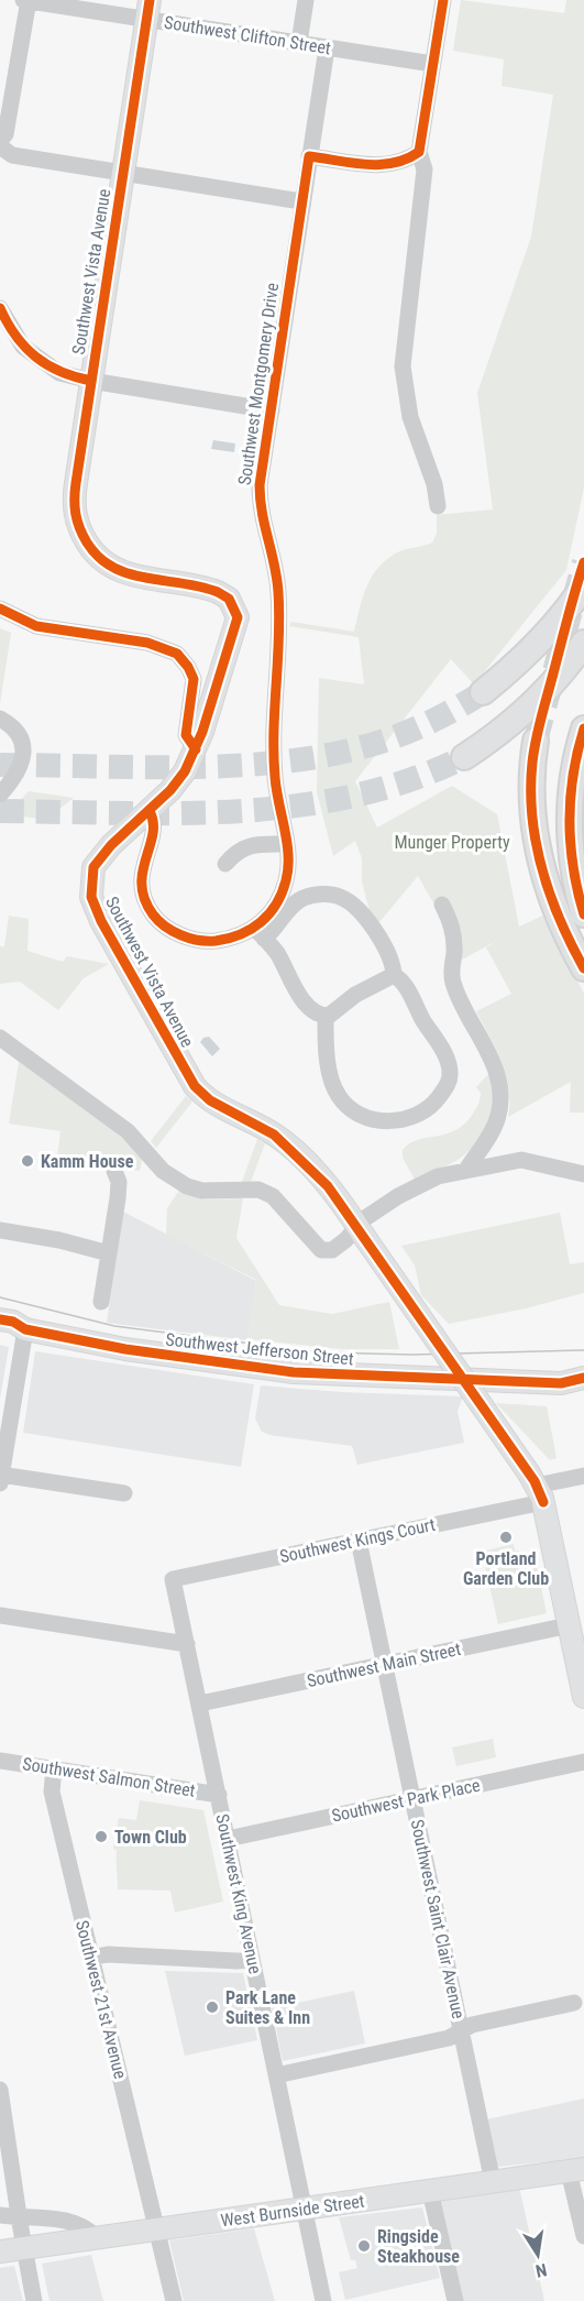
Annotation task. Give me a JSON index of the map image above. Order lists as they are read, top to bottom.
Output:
{
  "streets": {
    "main road": ["Southwest Vista Avenue", "Southwest Jefferson Street", "West Burnside Street"],
    "street": [
      "Southwest Clifton Street",
      "Southwest Montgomery Drive",
      "Southwest Kings Court",
      "Southwest Main Street",
      "Southwest Salmon Street",
      "Southwest Park Place",
      "Southwest King Avenue",
      "Southwest Saint Clair Avenue",
      "Southwest 21st Avenue"
    ]
  },
  "crossings": [
    ["Southwest Clifton Street", "Southwest Vista Avenue"],
    ["Southwest Vista Avenue", "Southwest Kings Court"],
    ["Southwest Vista Avenue", "Southwest Main Street"],
    ["Southwest Kings Court", "Southwest King Avenue"],
    ["Southwest Kings Court", "Southwest Saint Clair Avenue"],
    ["Southwest Main Street", "Southwest King Avenue"],
    ["Southwest Main Street", "Southwest Saint Clair Avenue"],
    ["Southwest Salmon Street", "Southwest King Avenue"],
    ["Southwest Salmon Street", "Southwest 21st Avenue"],
    ["Southwest Park Place", "Southwest King Avenue"],
    ["Southwest Park Place", "Southwest Saint Clair Avenue"],
    ["Southwest King Avenue", "West Burnside Street"],
    ["Southwest Saint Clair Avenue", "West Burnside Street"],
    ["Southwest 21st Avenue", "West Burnside Street"]
  ],
  "parks": ["Munger Property"],
  "places": [
    "Kamm House",
    "Portland Garden Club",
    "Town Club",
    "Park Lane Suites & Inn",
    "Ringside Steakhouse"
  ],
  "north": "bottom"
}
